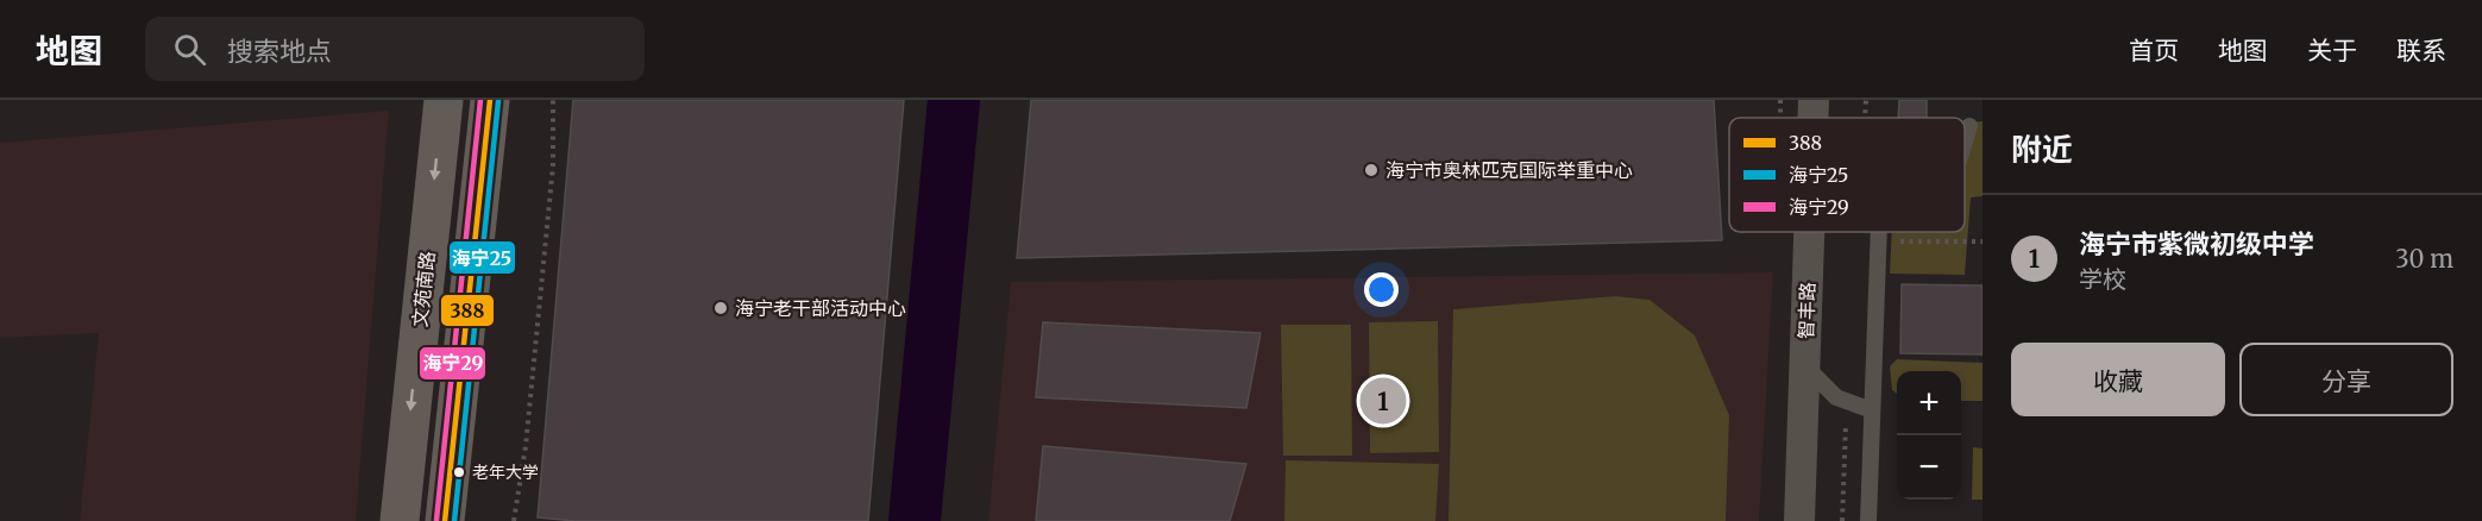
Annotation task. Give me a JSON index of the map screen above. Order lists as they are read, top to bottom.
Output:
{
  "streets": {
    "main road": ["文苑南路"],
    "street": ["智丰路"]
  },
  "places": ["海宁市奥林匹克国际举重中心", "海宁老干部活动中心", "老年大学"],
  "lines": ["transit line 388", "transit line 海宁29", "transit line 海宁25"],
  "legend": ["388", "海宁25", "海宁29"],
  "page": {
    "header": "地图",
    "search": "搜索地点",
    "nav": [
      "首页",
      "地图",
      "关于",
      "联系"
    ],
    "heading": "附近",
    "list": [
      {
        "mark": "1",
        "name": "海宁市紫微初级中学",
        "note": "学校",
        "value": "30 m"
      }
    ],
    "buttons": ["收藏", "分享"],
    "map_buttons": ["+", "−"],
    "pins": "1"
  }
}
